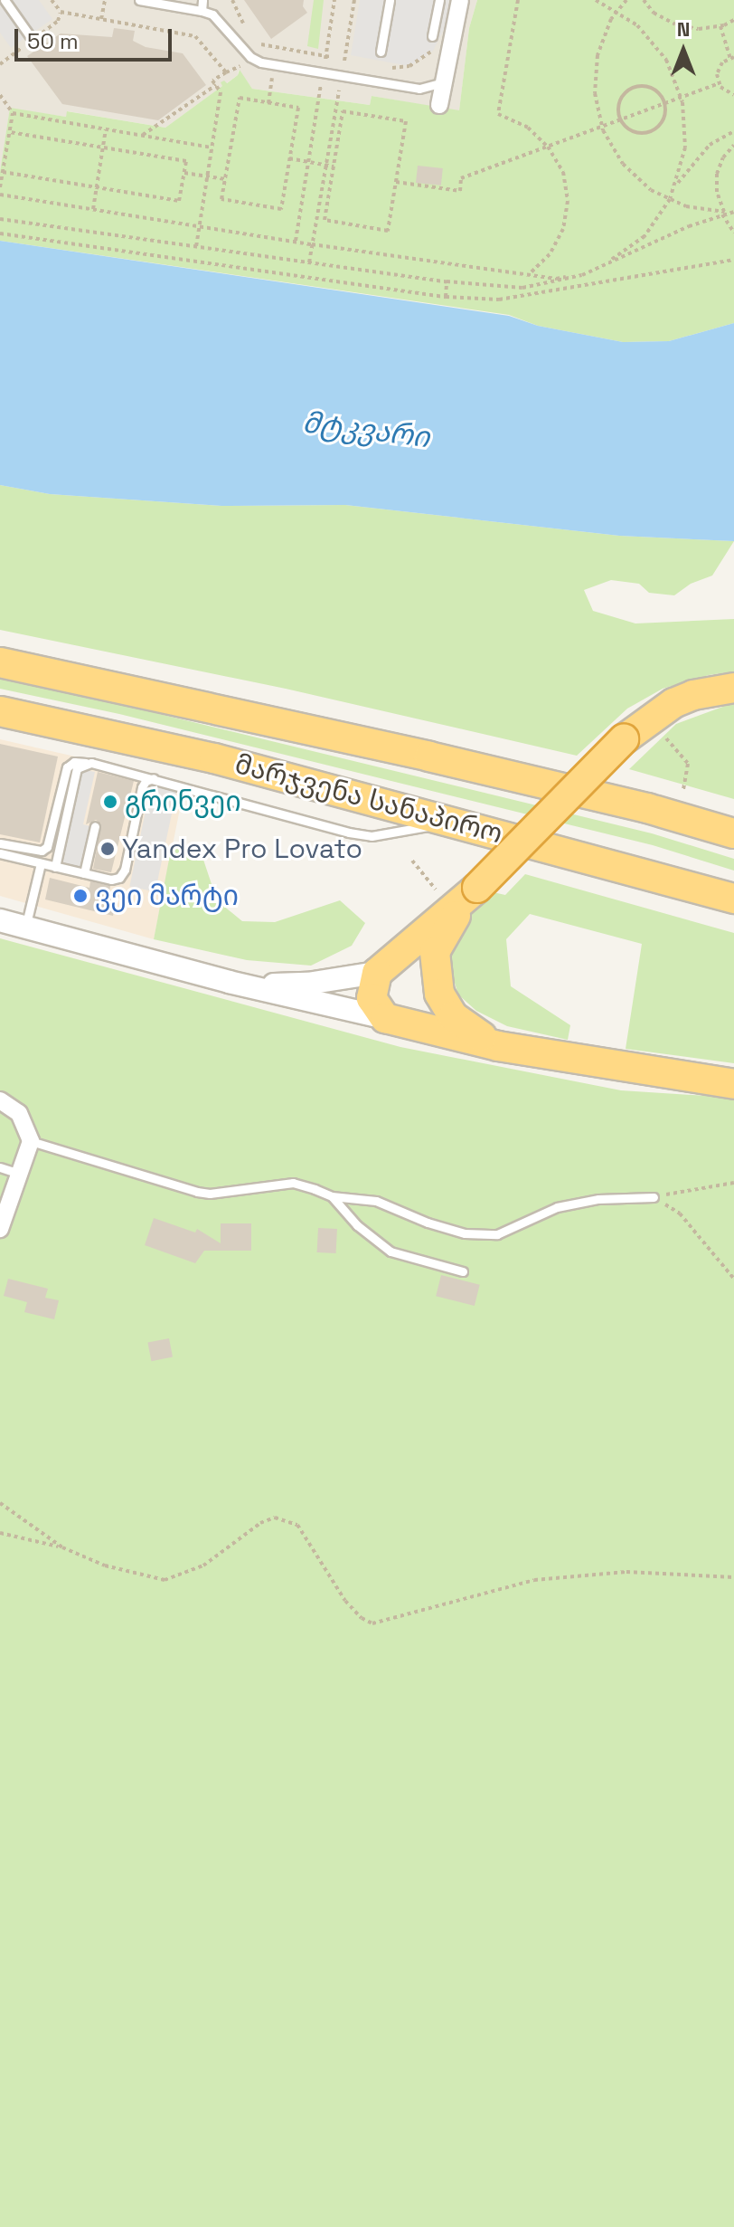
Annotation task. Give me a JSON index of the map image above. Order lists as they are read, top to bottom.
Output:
{
  "streets": {
    "highway": ["მარჯვენა სანაპირო"]
  },
  "water": ["მტკვარი"],
  "places": ["გრინვეი", "Yandex Pro Lovato", "ვეი მარტი"],
  "scale_bar": "50 m",
  "north": "top"
}
